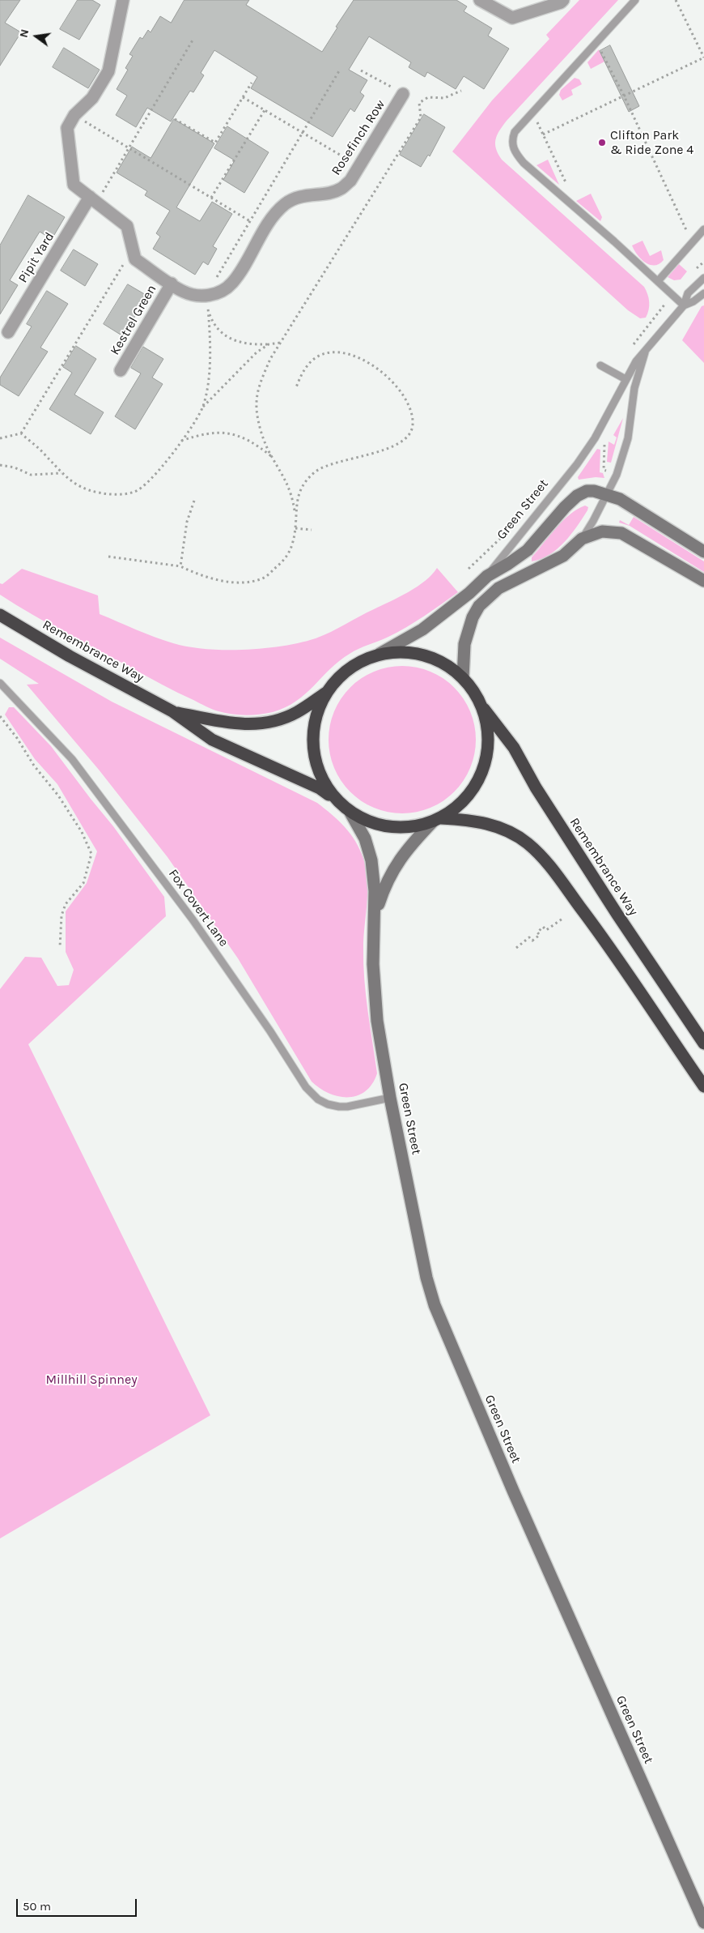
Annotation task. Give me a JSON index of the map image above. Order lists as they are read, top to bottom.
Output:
{
  "streets": {
    "highway": ["Remembrance Way"],
    "street": [
      "Rosefinch Row",
      "Pipit Yard",
      "Kestrel Green",
      "Green Street"
    ],
    "lane": ["Fox Covert Lane"]
  },
  "crossings": [
    ["Green Street", "Fox Covert Lane"]
  ],
  "parks": ["Millhill Spinney"],
  "places": ["Clifton Park & Ride Zone 4"],
  "scale_bar": "50 m",
  "north": "left"
}
